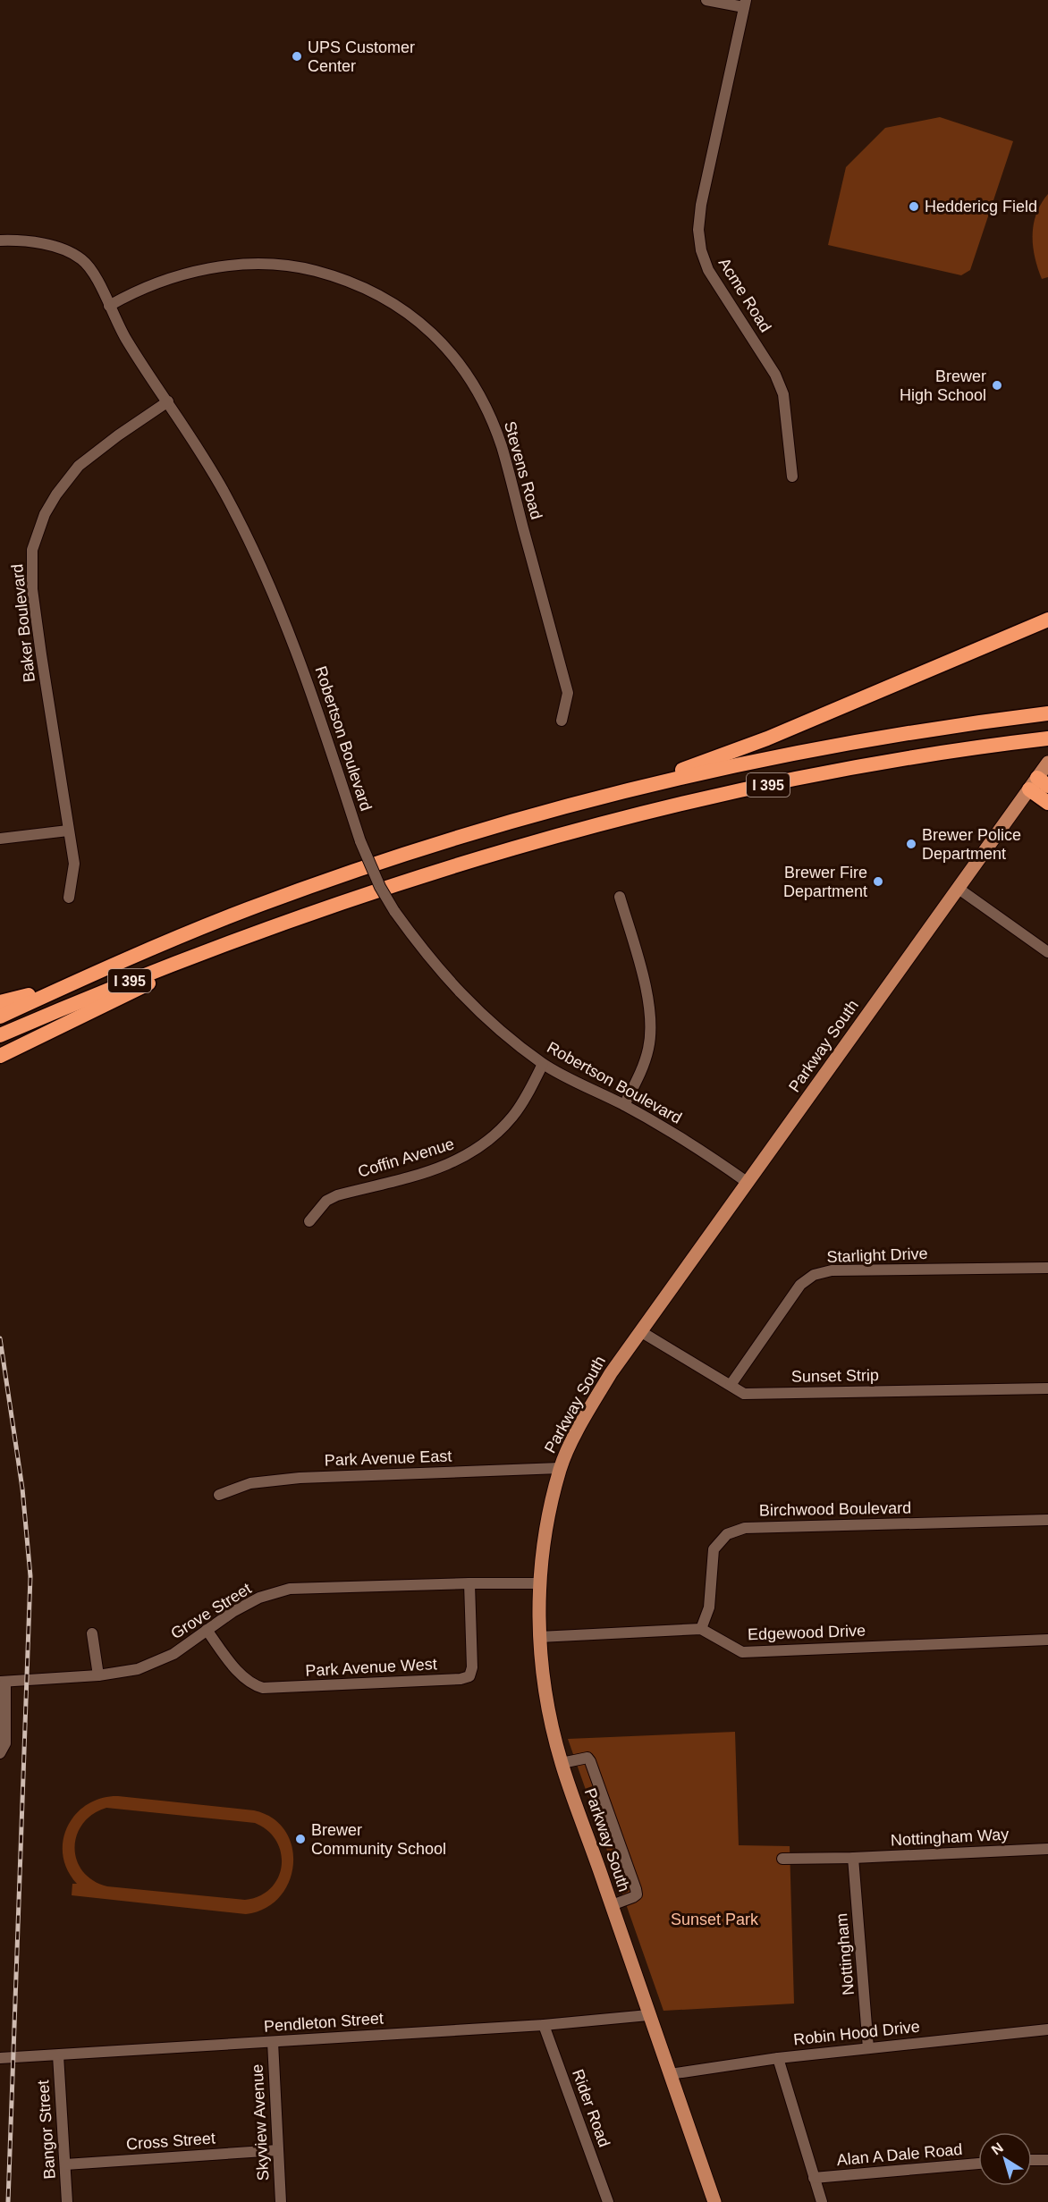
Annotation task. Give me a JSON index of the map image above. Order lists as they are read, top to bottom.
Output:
{
  "streets": {
    "highway": ["I 395"],
    "main road": ["Parkway South"],
    "street": [
      "Acme Road",
      "Stevens Road",
      "Baker Boulevard",
      "Robertson Boulevard",
      "Coffin Avenue",
      "Starlight Drive",
      "Sunset Strip",
      "Park Avenue East",
      "Birchwood Boulevard",
      "Grove Street",
      "Edgewood Drive",
      "Park Avenue West",
      "Nottingham Way",
      "Nottingham",
      "Pendleton Street",
      "Robin Hood Drive",
      "Rider Road",
      "Skyview Avenue",
      "Bangor Street",
      "Cross Street",
      "Alan A Dale Road"
    ]
  },
  "crossings": [
    ["Stevens Road", "Robertson Boulevard"],
    ["Baker Boulevard", "Robertson Boulevard"],
    ["Robertson Boulevard", "Parkway South"],
    ["Robertson Boulevard", "Coffin Avenue"],
    ["Parkway South", "Sunset Strip"],
    ["Parkway South", "Park Avenue East"],
    ["Parkway South", "Grove Street"],
    ["Parkway South", "Pendleton Street"],
    ["Parkway South", "Robin Hood Drive"],
    ["Starlight Drive", "Sunset Strip"],
    ["Birchwood Boulevard", "Edgewood Drive"],
    ["Grove Street", "Park Avenue West"],
    ["Nottingham Way", "Nottingham"],
    ["Nottingham", "Robin Hood Drive"],
    ["Pendleton Street", "Rider Road"],
    ["Pendleton Street", "Skyview Avenue"],
    ["Pendleton Street", "Bangor Street"],
    ["Skyview Avenue", "Cross Street"],
    ["Bangor Street", "Cross Street"]
  ],
  "parks": ["Sunset Park"],
  "places": [
    "UPS Customer Center",
    "Heddericg Field",
    "Brewer High School",
    "Brewer Police Department",
    "Brewer Fire Department",
    "Brewer Community School"
  ],
  "north": "top left"
}
